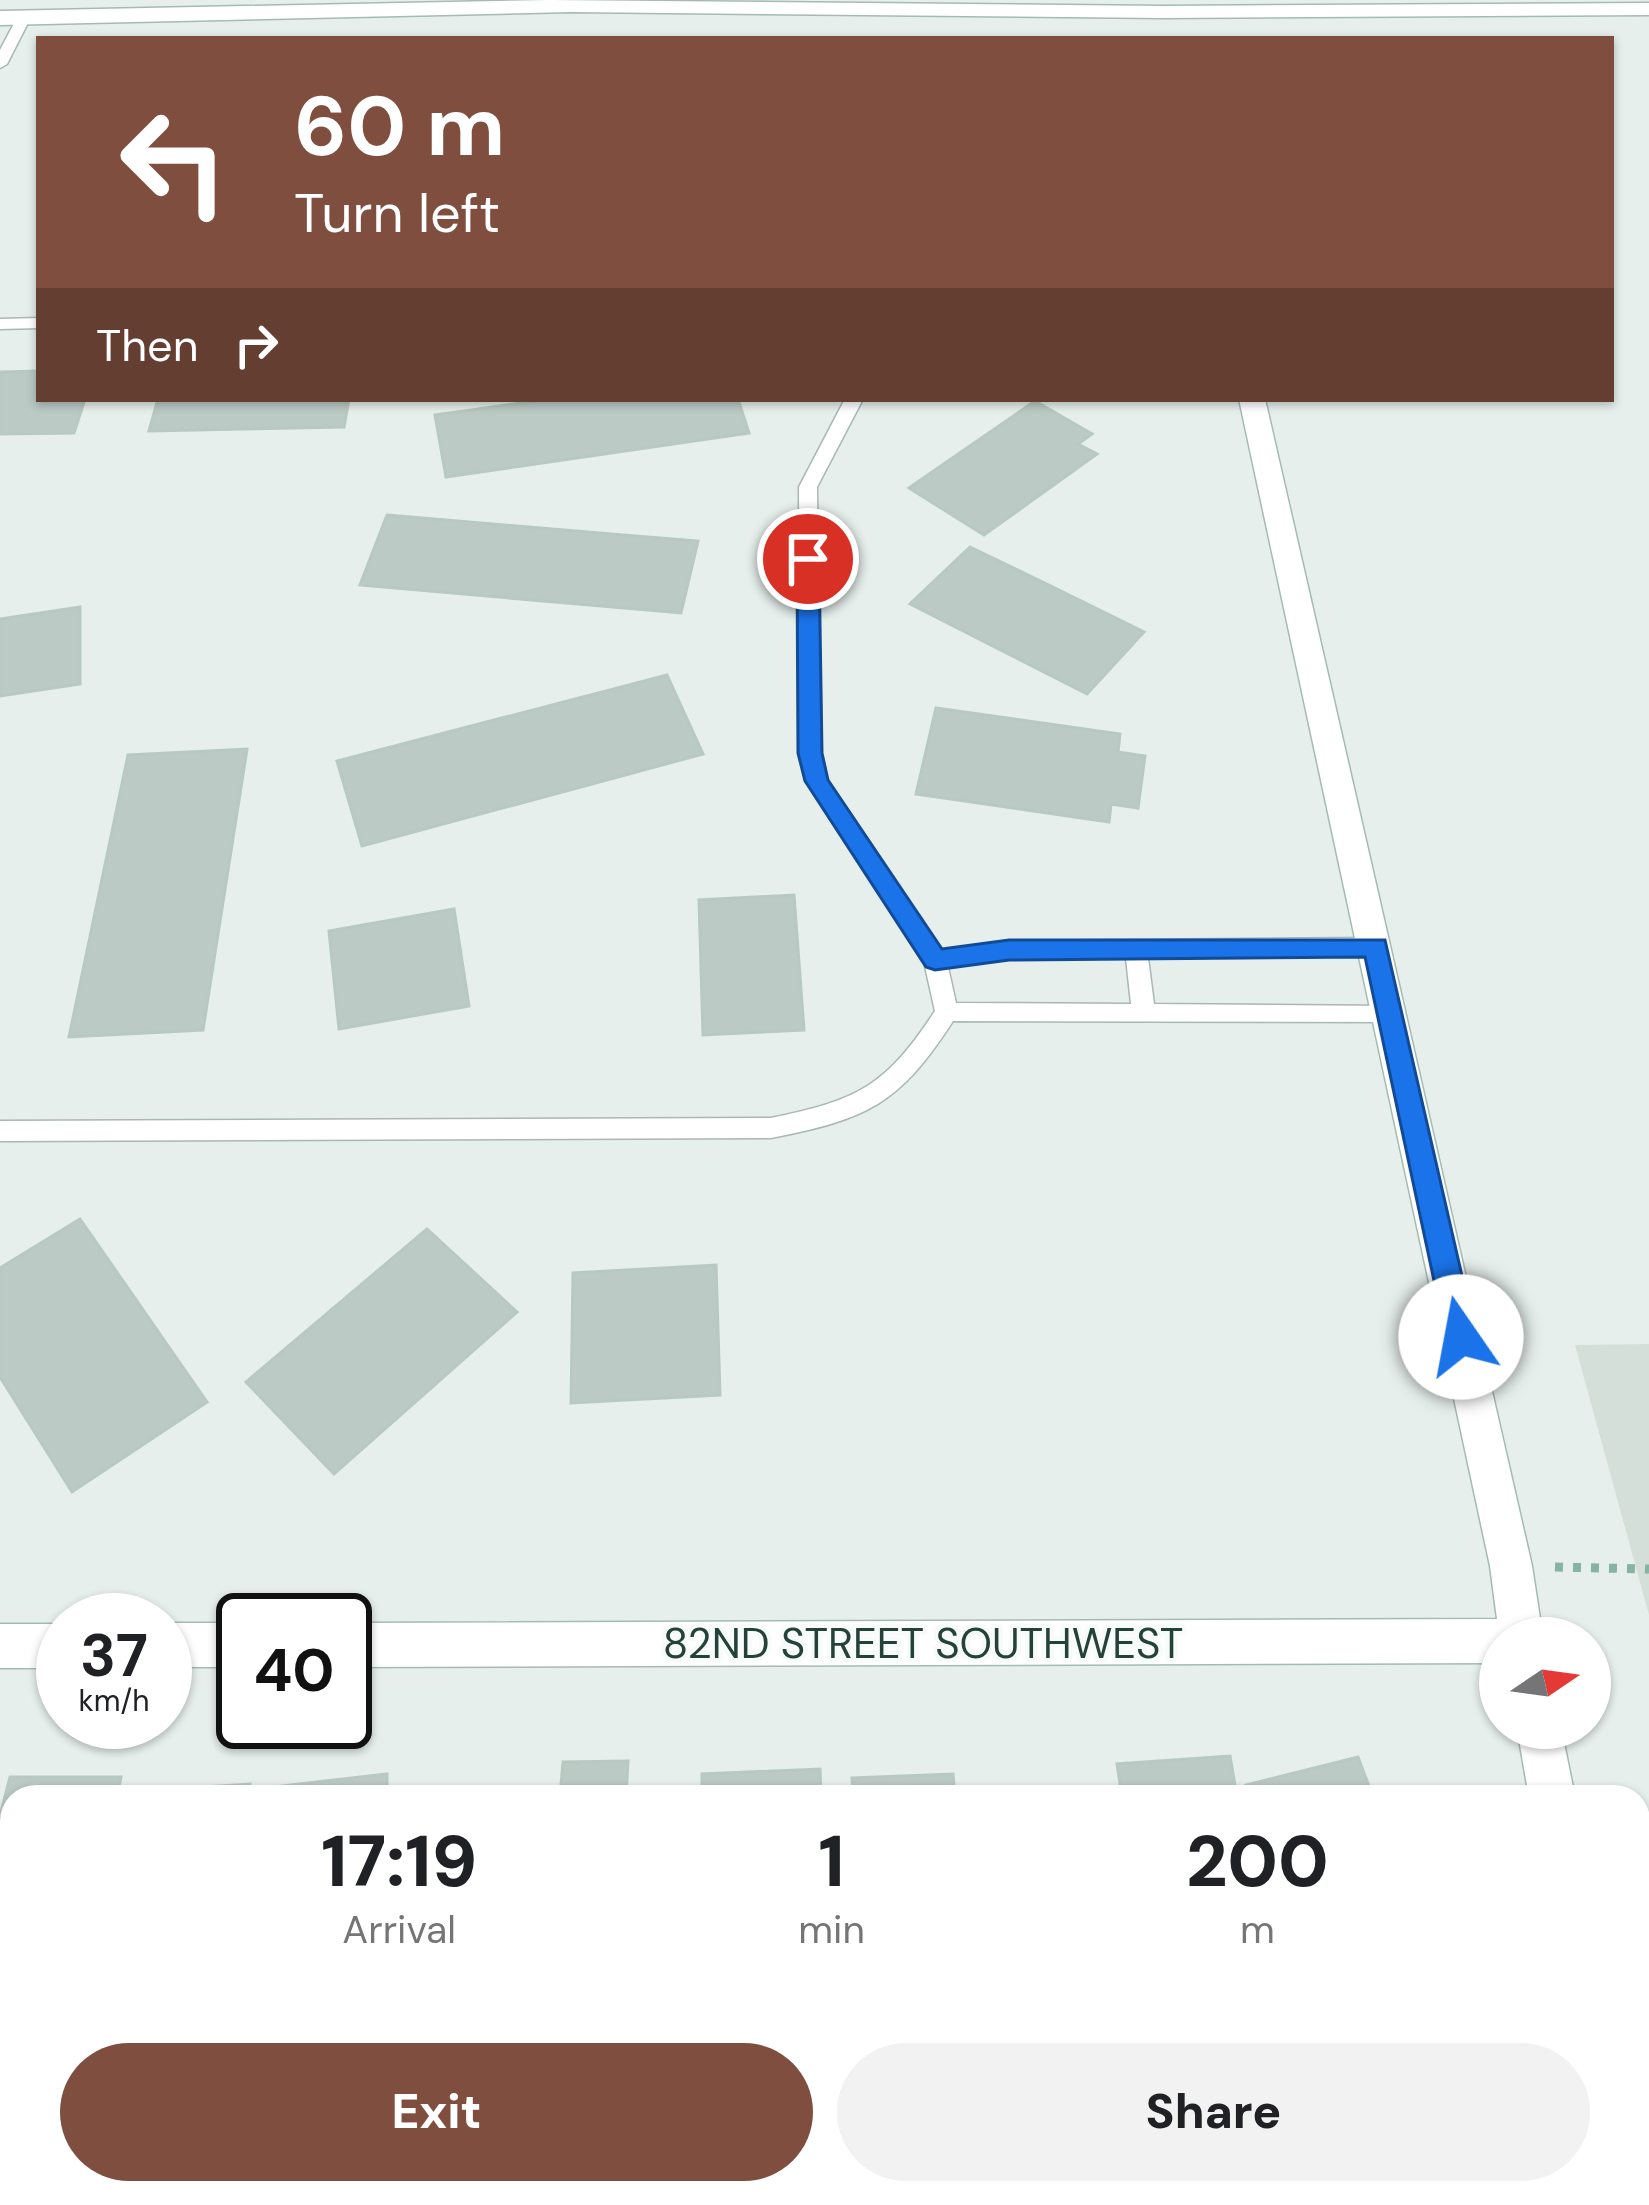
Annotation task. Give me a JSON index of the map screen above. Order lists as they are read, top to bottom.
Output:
{
  "streets": {
    "street": ["82ND STREET SOUTHWEST"]
  },
  "north": "right",
  "page": {
    "turn": ["60 m", "Turn left"],
    "then": "Then",
    "speed": "37 km/h",
    "limit": "40",
    "eta": [
      "17:19",
      "Arrival",
      "1",
      "min",
      "200",
      "m"
    ],
    "buttons": ["Exit", "Share"]
  }
}
